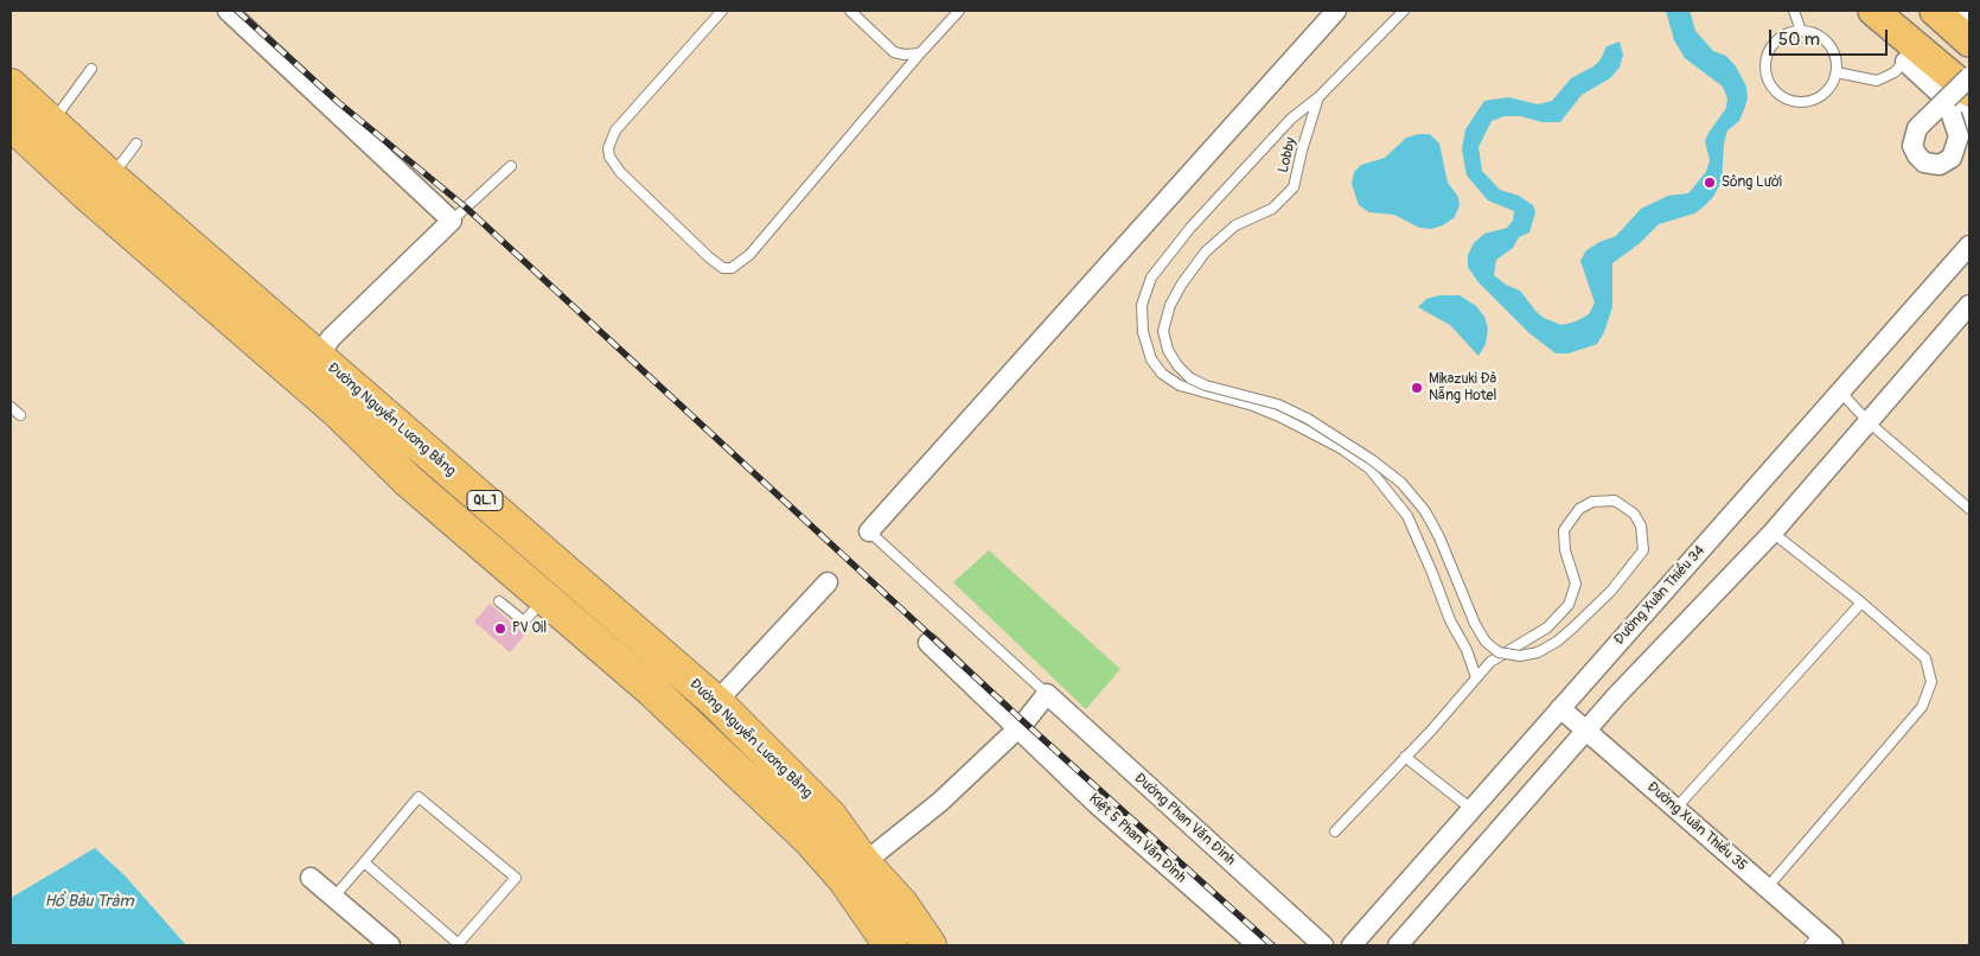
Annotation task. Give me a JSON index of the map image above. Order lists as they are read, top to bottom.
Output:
{
  "streets": {
    "highway": ["Đường Nguyễn Lương Bằng", "QL.1"],
    "street": [
      "Đường Xuân Thiều 34",
      "Đường Phan Văn Đình",
      "Đường Xuân Thiều 35",
      "Kiệt 5 Phan Văn Đình"
    ],
    "lane": ["Lobby"]
  },
  "crossings": [
    ["Đường Nguyễn Lương Bằng", "QL.1"],
    ["Đường Xuân Thiều 34", "Đường Xuân Thiều 35"]
  ],
  "water": ["Hồ Bàu Tràm"],
  "places": ["Sông Lười", "Mikazuki Đà Nẵng Hotel", "PV Oil"],
  "scale_bar": "50 m"
}
